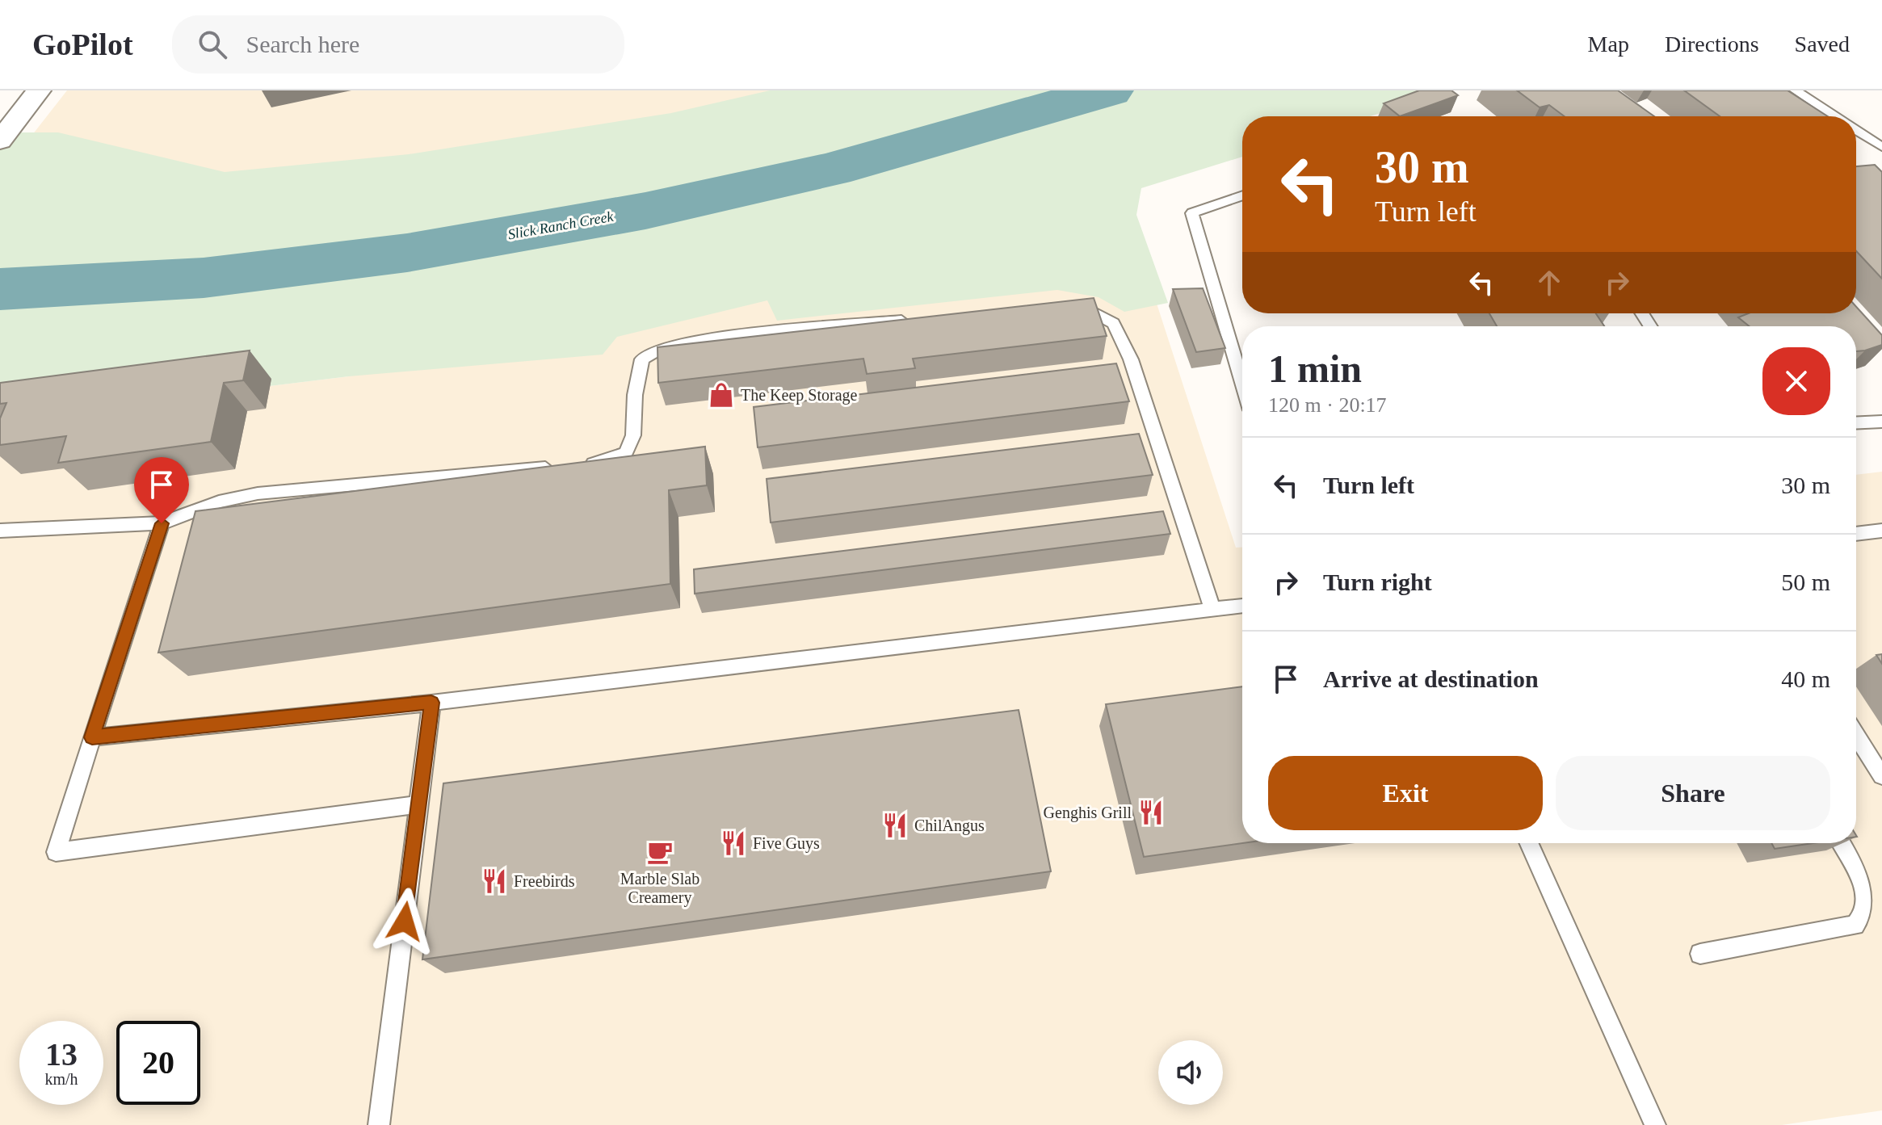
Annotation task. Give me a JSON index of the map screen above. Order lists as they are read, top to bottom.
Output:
{
  "water": ["Slick Ranch Creek"],
  "places": {
    "shop": ["The Keep Storage"],
    "restaurant": [
      "Genghis Grill",
      "ChilAngus",
      "Five Guys",
      "Freebirds"
    ],
    "cafe": ["Marble Slab Creamery"]
  },
  "page": {
    "header": "GoPilot",
    "search": "Search here",
    "nav": ["Map", "Directions", "Saved"],
    "turn": ["30 m", "Turn left"],
    "heading": ["1 min", "120 m · 20:17"],
    "list": [
      {
        "name": "Turn left",
        "value": "30 m"
      },
      {
        "name": "Turn right",
        "value": "50 m"
      },
      {
        "name": "Arrive at destination",
        "value": "40 m"
      }
    ],
    "buttons": ["Exit", "Share"],
    "speed": "13 km/h",
    "limit": "20"
  }
}
